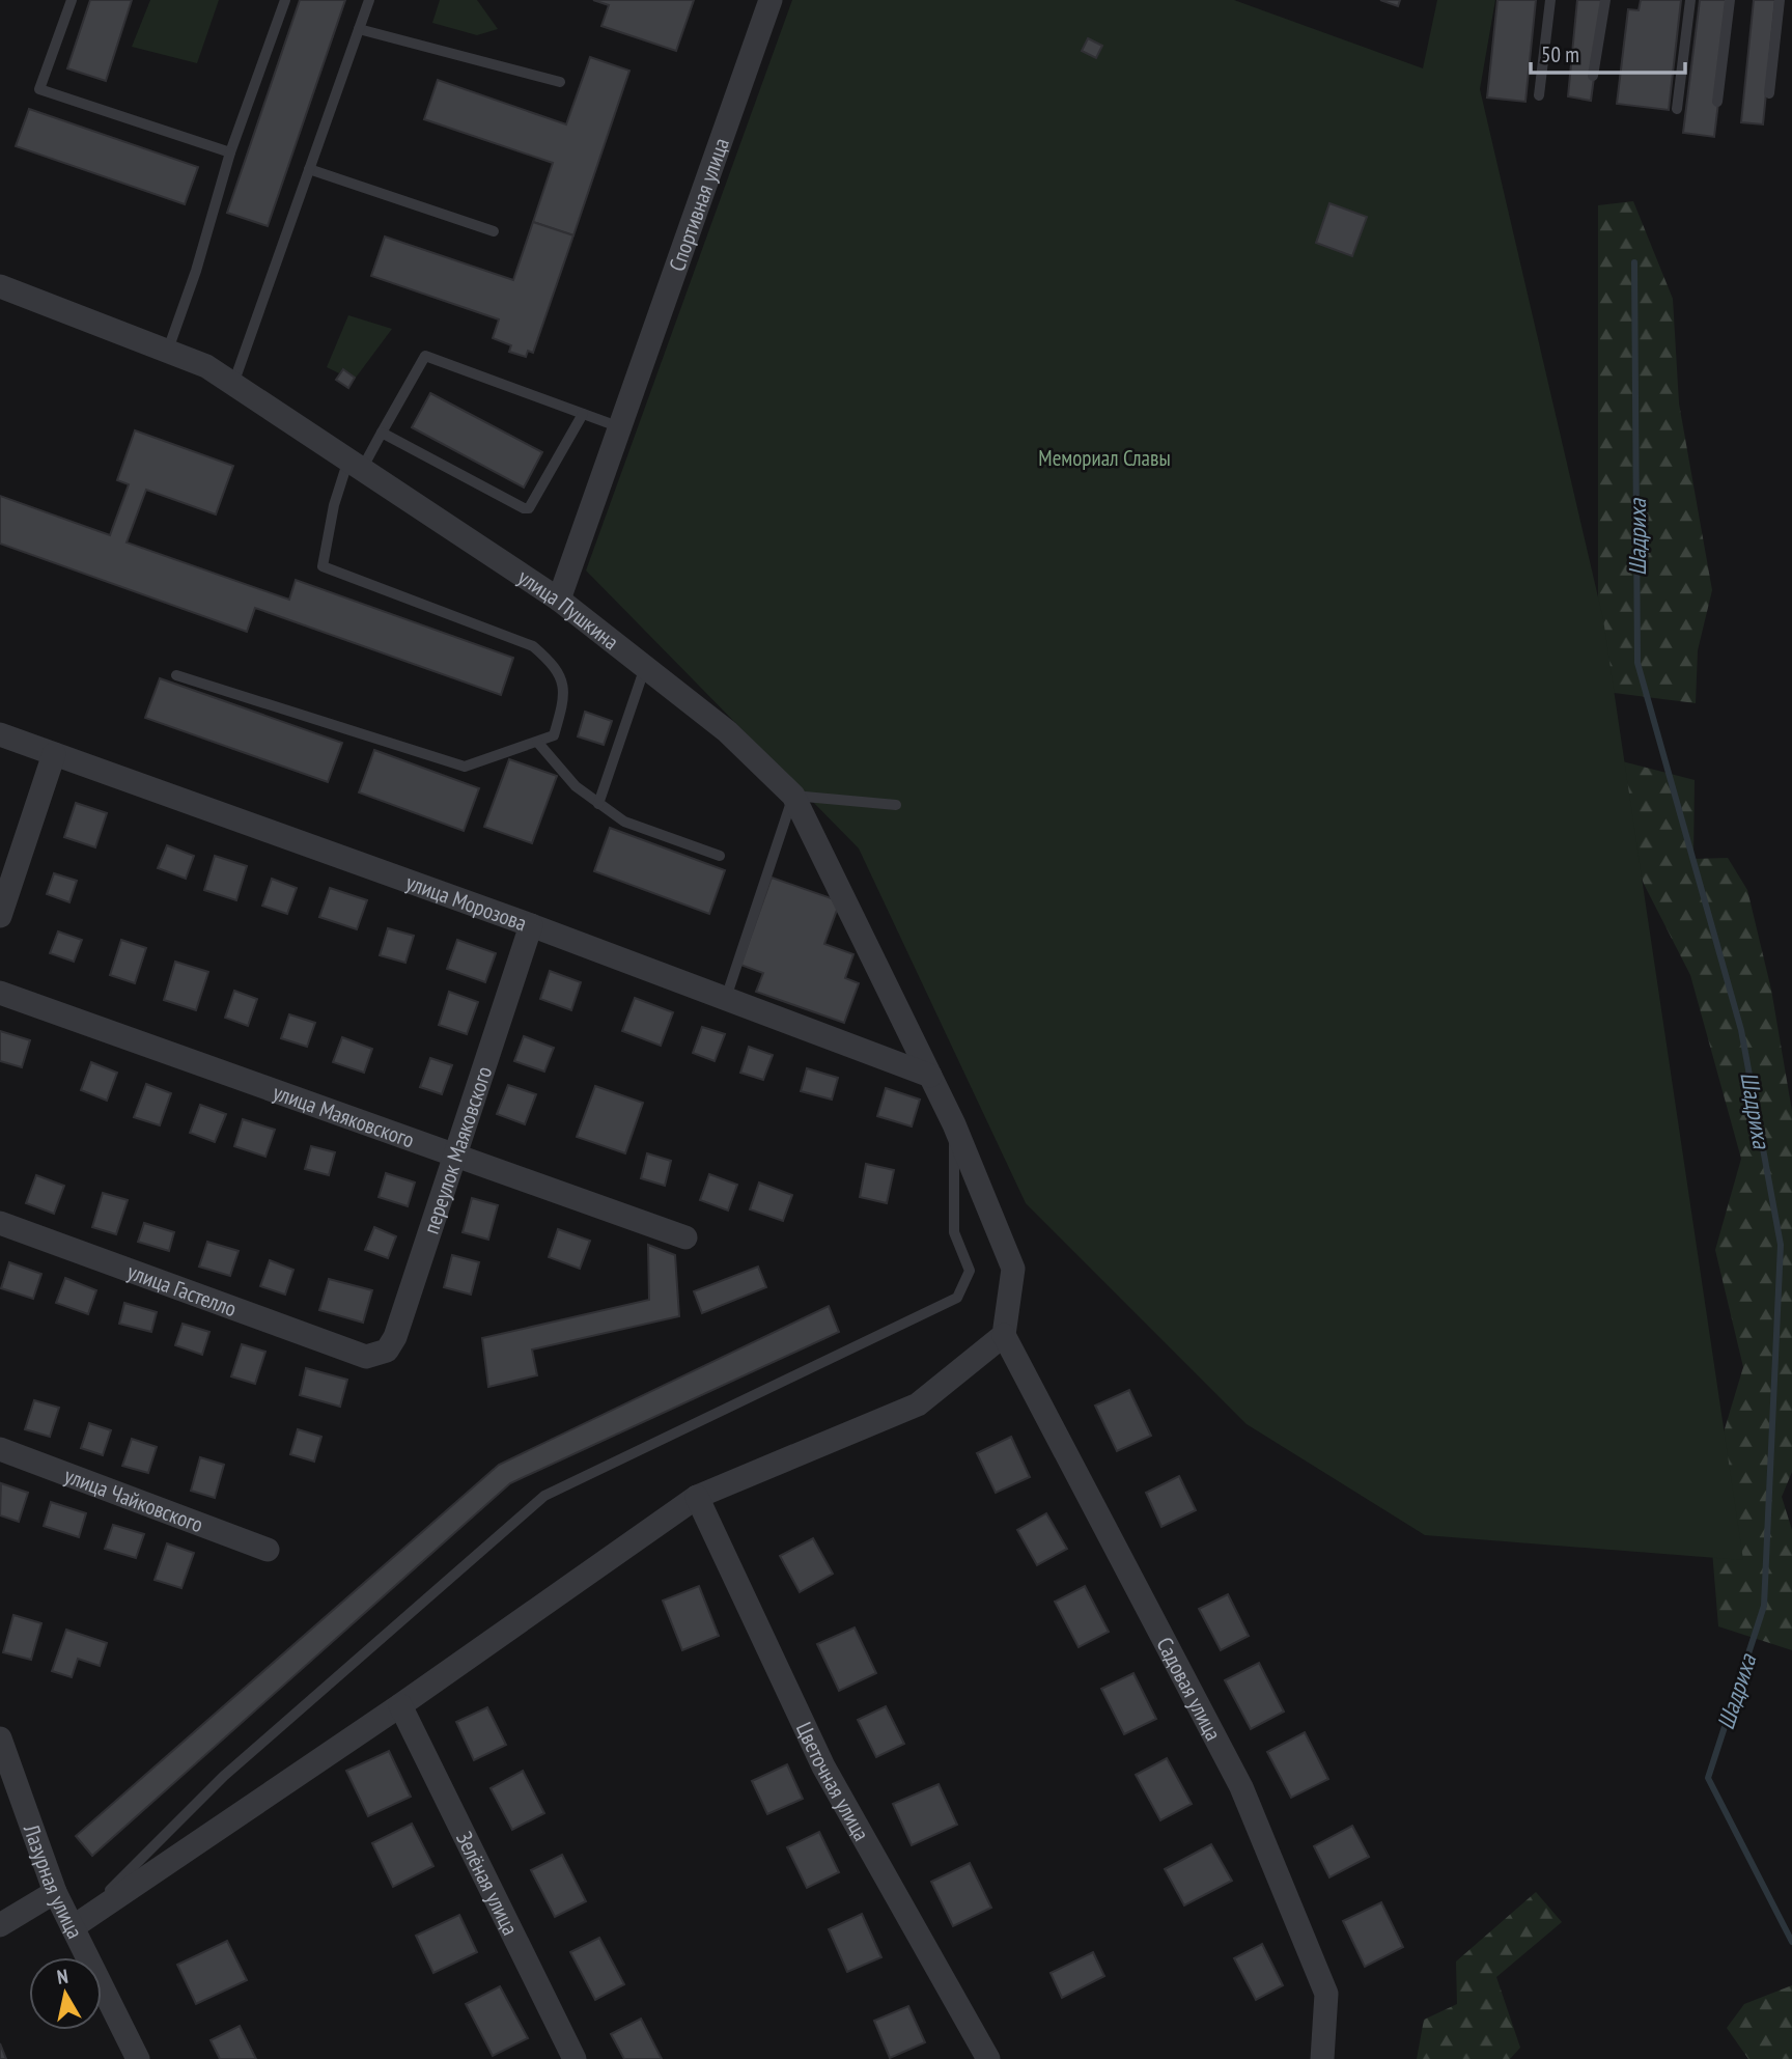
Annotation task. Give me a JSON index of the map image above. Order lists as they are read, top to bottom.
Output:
{
  "streets": {
    "street": [
      "Спортивная улица",
      "улица Пушкина",
      "улица Морозова",
      "улица Маяковского",
      "переулок Маяковского",
      "улица Гастелло",
      "улица Чайковского",
      "Садовая улица",
      "Цветочная улица",
      "Лазурная улица",
      "Зелёная улица"
    ]
  },
  "crossings": [
    ["Спортивная улица", "улица Пушкина"],
    ["улица Пушкина", "улица Морозова"],
    ["улица Пушкина", "Садовая улица"],
    ["улица Морозова", "переулок Маяковского"],
    ["улица Маяковского", "переулок Маяковского"],
    ["переулок Маяковского", "улица Гастелло"]
  ],
  "water": ["Шадриха"],
  "parks": ["Мемориал Славы"],
  "scale_bar": "50 m",
  "north": "top"
}
